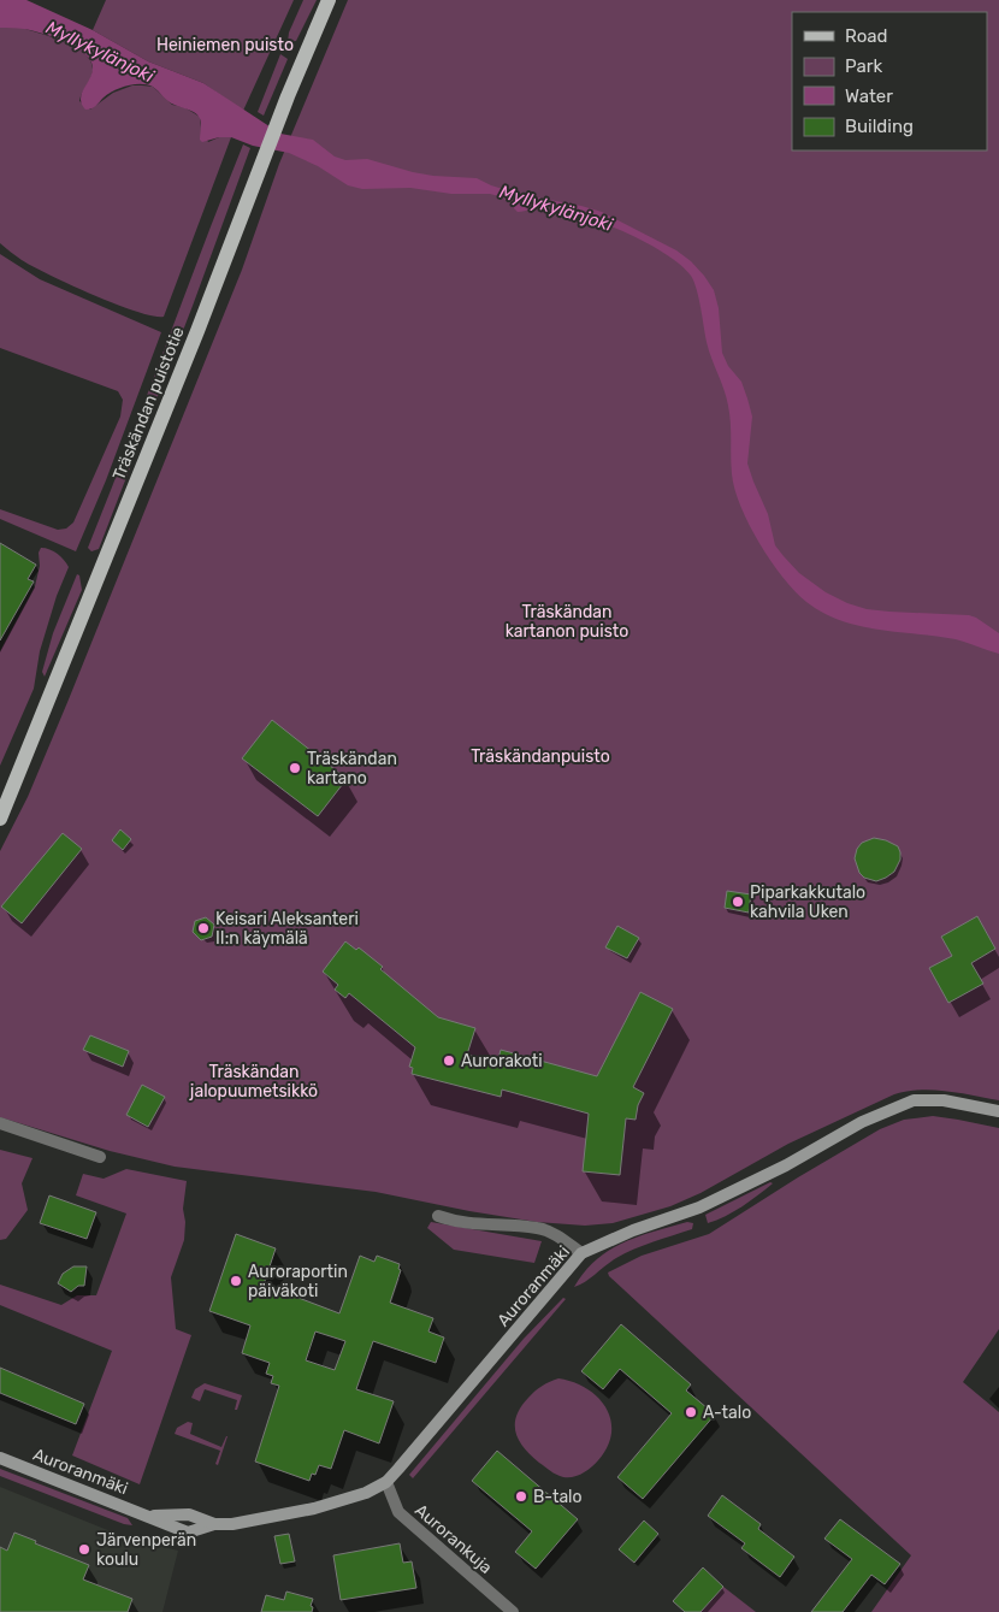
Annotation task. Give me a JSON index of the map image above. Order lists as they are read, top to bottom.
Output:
{
  "streets": {
    "main road": ["Träskändan puistotie", "Auroranmäki"],
    "street": ["Aurorankuja"]
  },
  "crossings": [
    ["Auroranmäki", "Aurorankuja"]
  ],
  "water": ["Myllykylänjoki"],
  "parks": [
    "Heiniemen puisto",
    "Träskändan kartanon puisto",
    "Träskändanpuisto",
    "Träskändan jalopuumetsikkö"
  ],
  "places": [
    "Träskändan kartano",
    "Piparkakkutalo kahvila Uken",
    "Keisari Aleksanteri II:n käymälä",
    "Aurorakoti",
    "Auroraportin päiväkoti",
    "A-talo",
    "B-talo",
    "Järvenperän koulu"
  ],
  "legend": [
    "Road",
    "Park",
    "Water",
    "Building"
  ]
}
